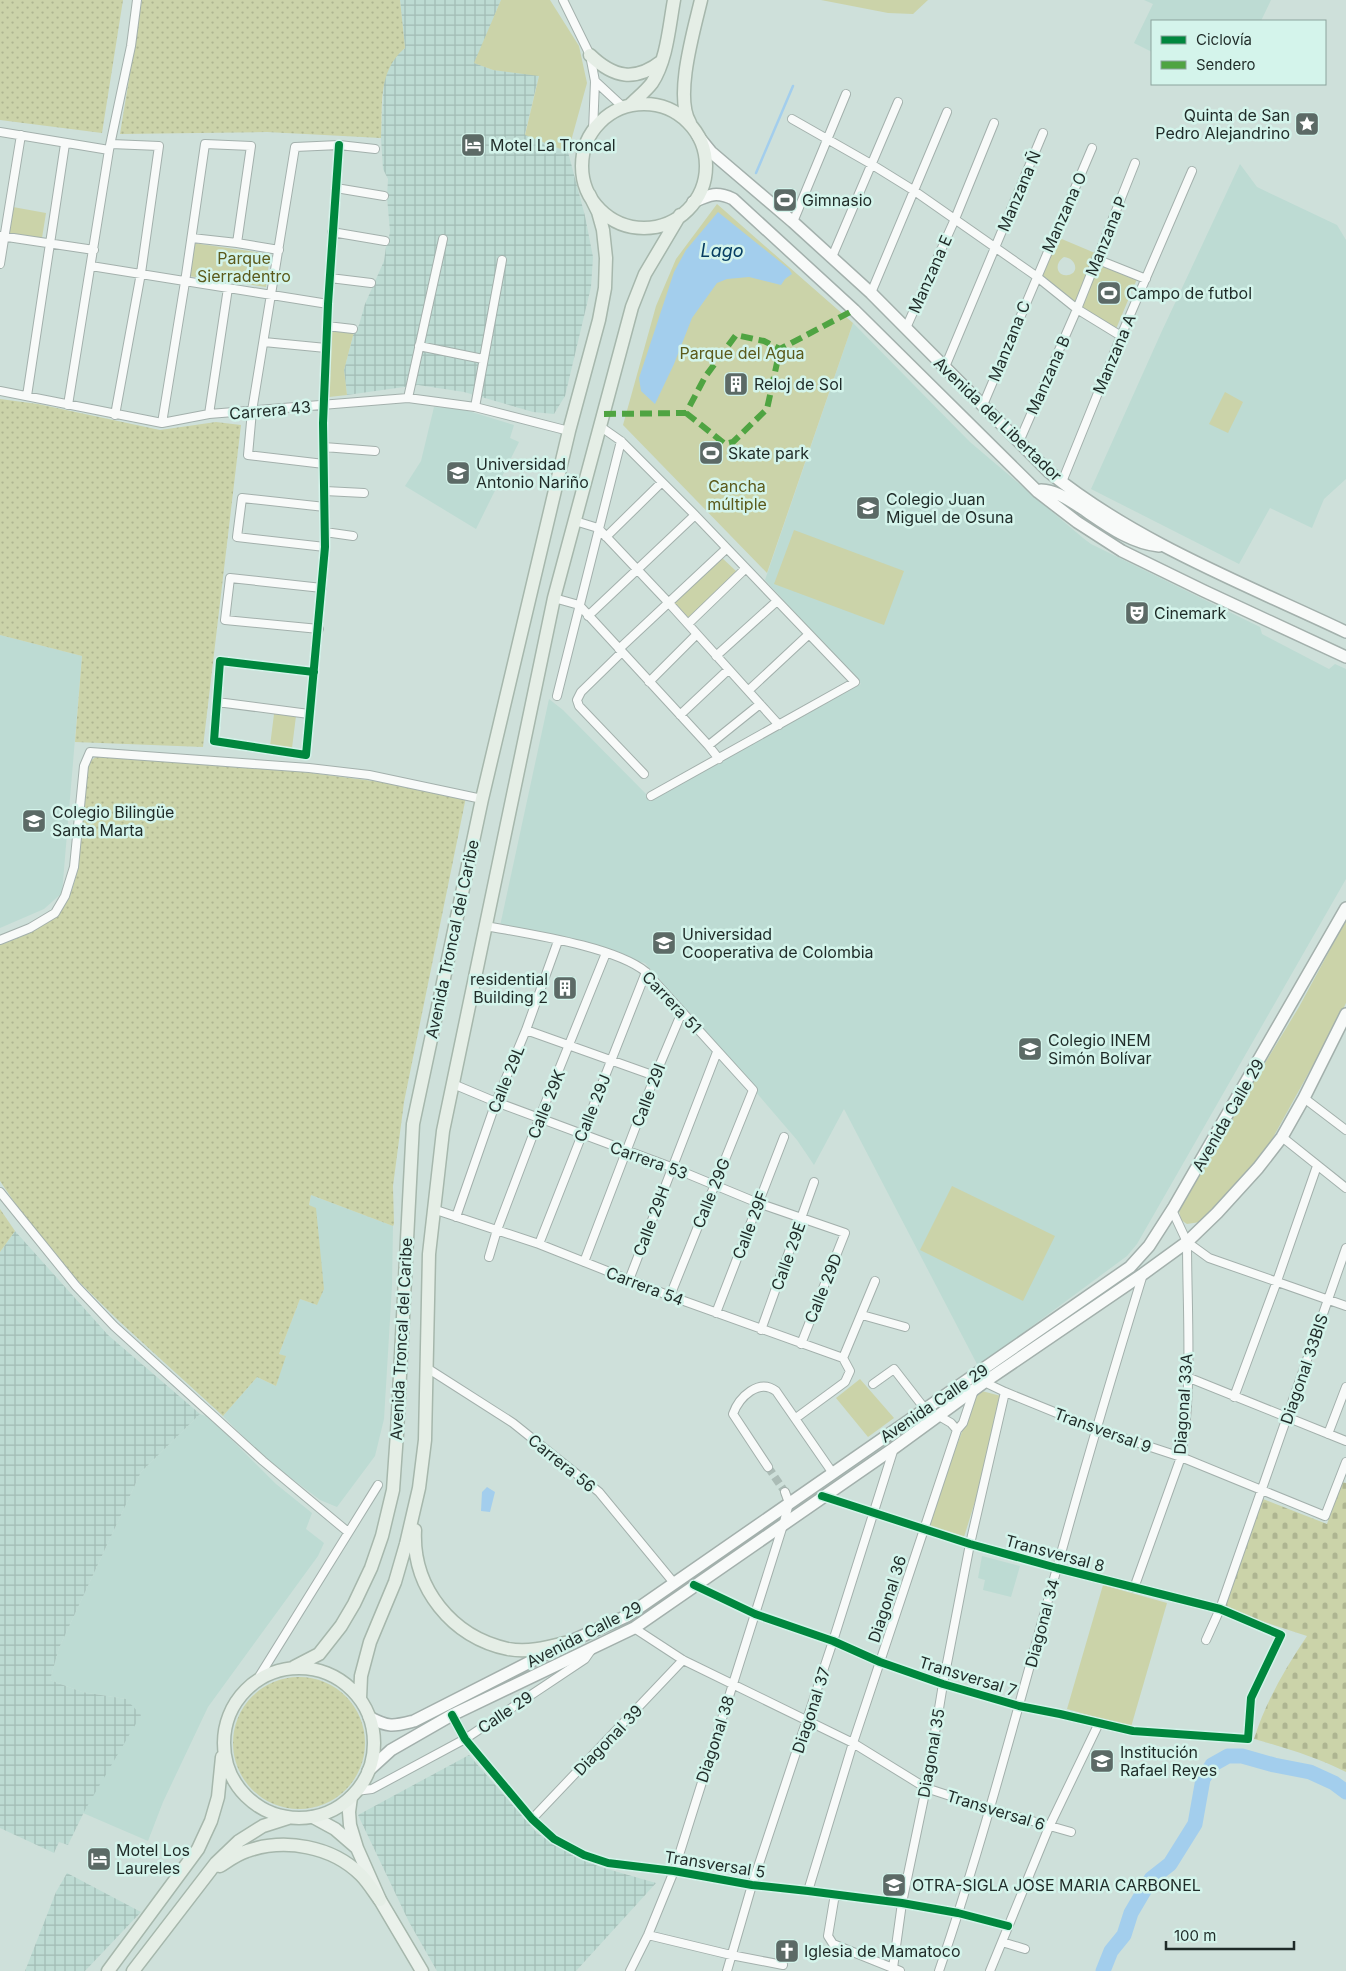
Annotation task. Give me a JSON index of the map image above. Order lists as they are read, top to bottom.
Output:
{
  "streets": {
    "highway": ["Avenida Troncal del Caribe"],
    "main road": ["Avenida del Libertador", "Avenida Calle 29"],
    "street": [
      "Manzana Ñ",
      "Manzana O",
      "Manzana P",
      "Manzana E",
      "Manzana C",
      "Manzana A",
      "Manzana B",
      "Carrera 43",
      "Carrera 51",
      "Calle 29L",
      "Calle 29I",
      "Calle 29K",
      "Calle 29J",
      "Carrera 53",
      "Calle 29G",
      "Calle 29H",
      "Calle 29F",
      "Calle 29E",
      "Carrera 54",
      "Calle 29D",
      "Diagonal 33BIS",
      "Diagonal 33A",
      "Transversal 9",
      "Carrera 56",
      "Transversal 8",
      "Diagonal 36",
      "Diagonal 34",
      "Transversal 7",
      "Diagonal 37",
      "Calle 29",
      "Diagonal 38",
      "Diagonal 39",
      "Diagonal 35",
      "Transversal 6",
      "Transversal 5"
    ]
  },
  "crossings": [
    ["Manzana Ñ", "Avenida del Libertador"],
    ["Manzana O", "Manzana C"],
    ["Manzana P", "Manzana B"],
    ["Manzana E", "Avenida del Libertador"],
    ["Manzana C", "Avenida del Libertador"],
    ["Manzana A", "Avenida del Libertador"],
    ["Manzana B", "Avenida del Libertador"],
    ["Carrera 43", "Avenida Troncal del Caribe"],
    ["Avenida del Libertador", "Avenida Troncal del Caribe"],
    ["Avenida Troncal del Caribe", "Carrera 51"],
    ["Avenida Troncal del Caribe", "Avenida Calle 29"],
    ["Avenida Troncal del Caribe", "Carrera 53"],
    ["Avenida Troncal del Caribe", "Carrera 54"],
    ["Avenida Troncal del Caribe", "Carrera 56"],
    ["Avenida Troncal del Caribe", "Calle 29"],
    ["Carrera 51", "Calle 29L"],
    ["Carrera 51", "Calle 29I"],
    ["Carrera 51", "Calle 29K"],
    ["Carrera 51", "Calle 29J"],
    ["Carrera 51", "Calle 29G"],
    ["Carrera 51", "Calle 29H"],
    ["Calle 29L", "Carrera 53"],
    ["Calle 29L", "Carrera 54"],
    ["Calle 29I", "Carrera 53"],
    ["Calle 29I", "Carrera 54"],
    ["Calle 29K", "Carrera 53"],
    ["Calle 29K", "Carrera 54"],
    ["Calle 29J", "Carrera 53"],
    ["Calle 29J", "Carrera 54"],
    ["Avenida Calle 29", "Diagonal 33A"],
    ["Avenida Calle 29", "Transversal 9"],
    ["Avenida Calle 29", "Carrera 56"],
    ["Avenida Calle 29", "Transversal 8"],
    ["Avenida Calle 29", "Diagonal 36"],
    ["Avenida Calle 29", "Diagonal 34"],
    ["Avenida Calle 29", "Transversal 7"],
    ["Avenida Calle 29", "Diagonal 37"],
    ["Avenida Calle 29", "Calle 29"],
    ["Avenida Calle 29", "Diagonal 38"],
    ["Avenida Calle 29", "Transversal 6"],
    ["Avenida Calle 29", "Transversal 5"],
    ["Carrera 53", "Calle 29G"],
    ["Carrera 53", "Calle 29H"],
    ["Carrera 53", "Calle 29F"],
    ["Carrera 53", "Calle 29E"],
    ["Carrera 53", "Calle 29D"],
    ["Calle 29G", "Carrera 54"],
    ["Calle 29H", "Carrera 54"],
    ["Calle 29F", "Carrera 54"],
    ["Calle 29E", "Carrera 54"],
    ["Carrera 54", "Calle 29D"],
    ["Diagonal 33BIS", "Transversal 9"],
    ["Diagonal 33A", "Transversal 9"],
    ["Diagonal 33A", "Transversal 8"],
    ["Transversal 9", "Diagonal 36"],
    ["Transversal 9", "Diagonal 34"],
    ["Transversal 9", "Diagonal 35"],
    ["Transversal 8", "Diagonal 36"],
    ["Transversal 8", "Diagonal 34"],
    ["Transversal 8", "Transversal 7"],
    ["Transversal 8", "Diagonal 37"],
    ["Transversal 8", "Diagonal 35"],
    ["Diagonal 36", "Transversal 7"],
    ["Diagonal 36", "Transversal 6"],
    ["Diagonal 36", "Transversal 5"],
    ["Diagonal 34", "Transversal 7"],
    ["Diagonal 34", "Transversal 6"],
    ["Diagonal 34", "Transversal 5"],
    ["Transversal 7", "Diagonal 37"],
    ["Transversal 7", "Diagonal 38"],
    ["Transversal 7", "Diagonal 35"],
    ["Diagonal 37", "Transversal 6"],
    ["Diagonal 37", "Transversal 5"],
    ["Calle 29", "Transversal 5"],
    ["Diagonal 38", "Transversal 6"],
    ["Diagonal 38", "Transversal 5"],
    ["Diagonal 39", "Transversal 6"],
    ["Diagonal 39", "Transversal 5"],
    ["Diagonal 35", "Transversal 6"],
    ["Diagonal 35", "Transversal 5"]
  ],
  "water": ["Lago"],
  "parks": ["Parque Sierradentro", "Parque del Agua", "Cancha múltiple"],
  "places": {
    "place": ["Quinta de San Pedro Alejandrino"],
    "hotel": ["Motel La Troncal", "Motel Los Laureles"],
    "sports": ["Gimnasio", "Campo de futbol", "Skate park"],
    "building": ["Reloj de Sol", "residential Building 2"],
    "school or university": [
      "Universidad Antonio Nariño",
      "Colegio Juan Miguel de Osuna",
      "Colegio Bilingüe Santa Marta",
      "Universidad Cooperativa de Colombia",
      "Colegio INEM Simón Bolívar",
      "Institución Rafael Reyes",
      "OTRA-SIGLA JOSE MARIA CARBONEL"
    ],
    "theatre": ["Cinemark"],
    "church": ["Iglesia de Mamatoco"]
  },
  "legend": ["Ciclovía", "Sendero"],
  "scale_bar": "100 m"
}
